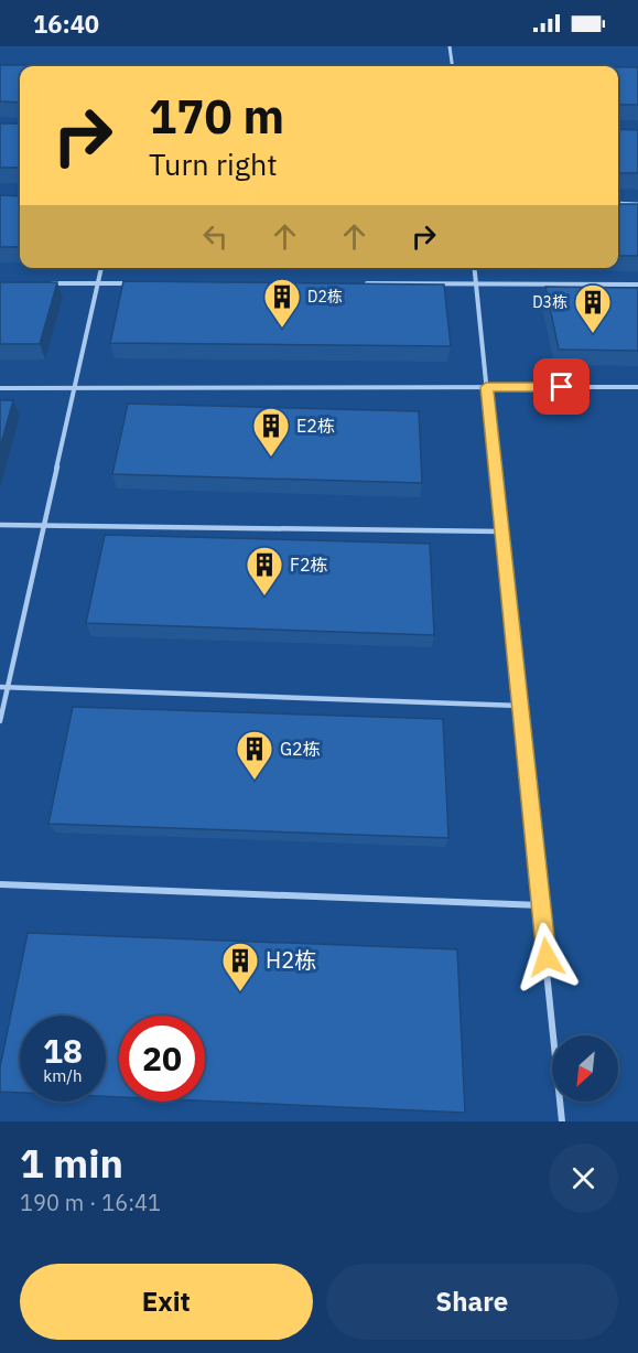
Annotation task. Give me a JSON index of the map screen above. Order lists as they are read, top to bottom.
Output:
{
  "places": {
    "building": [
      "D2栋",
      "D3栋",
      "E2栋",
      "F2栋",
      "G2栋",
      "H2栋"
    ]
  },
  "north": "bottom left",
  "page": {
    "status": "16:40",
    "turn": ["170 m", "Turn right"],
    "speed": "18 km/h",
    "limit": "20",
    "heading": ["1 min", "190 m · 16:41"],
    "buttons": ["Exit", "Share"]
  }
}
